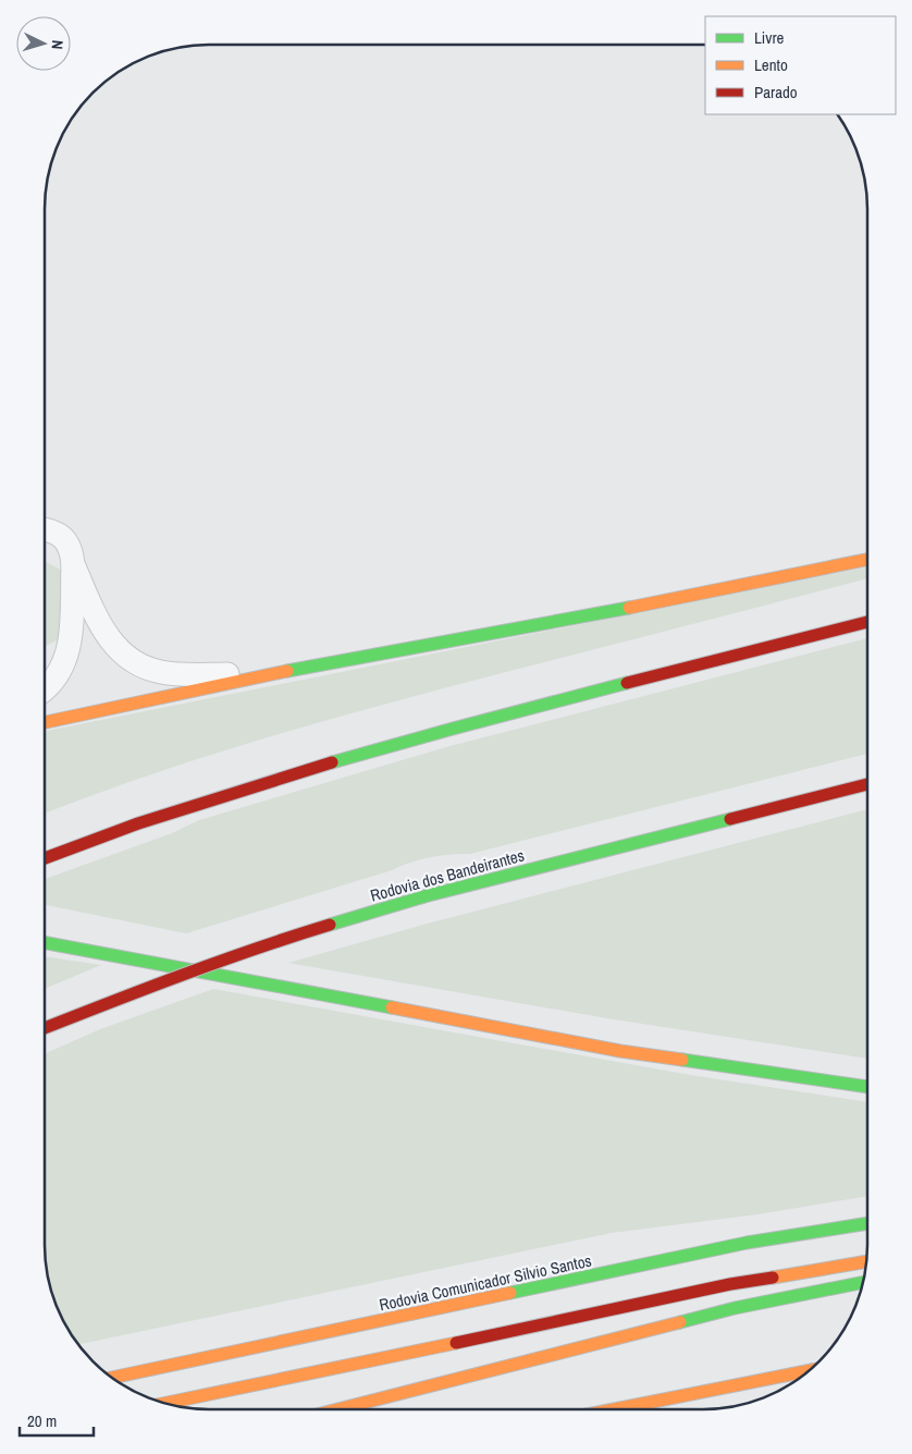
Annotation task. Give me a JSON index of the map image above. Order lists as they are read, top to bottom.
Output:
{
  "streets": {
    "highway": ["Rodovia dos Bandeirantes", "Rodovia Comunicador Silvio Santos"]
  },
  "legend": ["Livre", "Lento", "Parado"],
  "scale_bar": "20 m",
  "north": "right"
}
